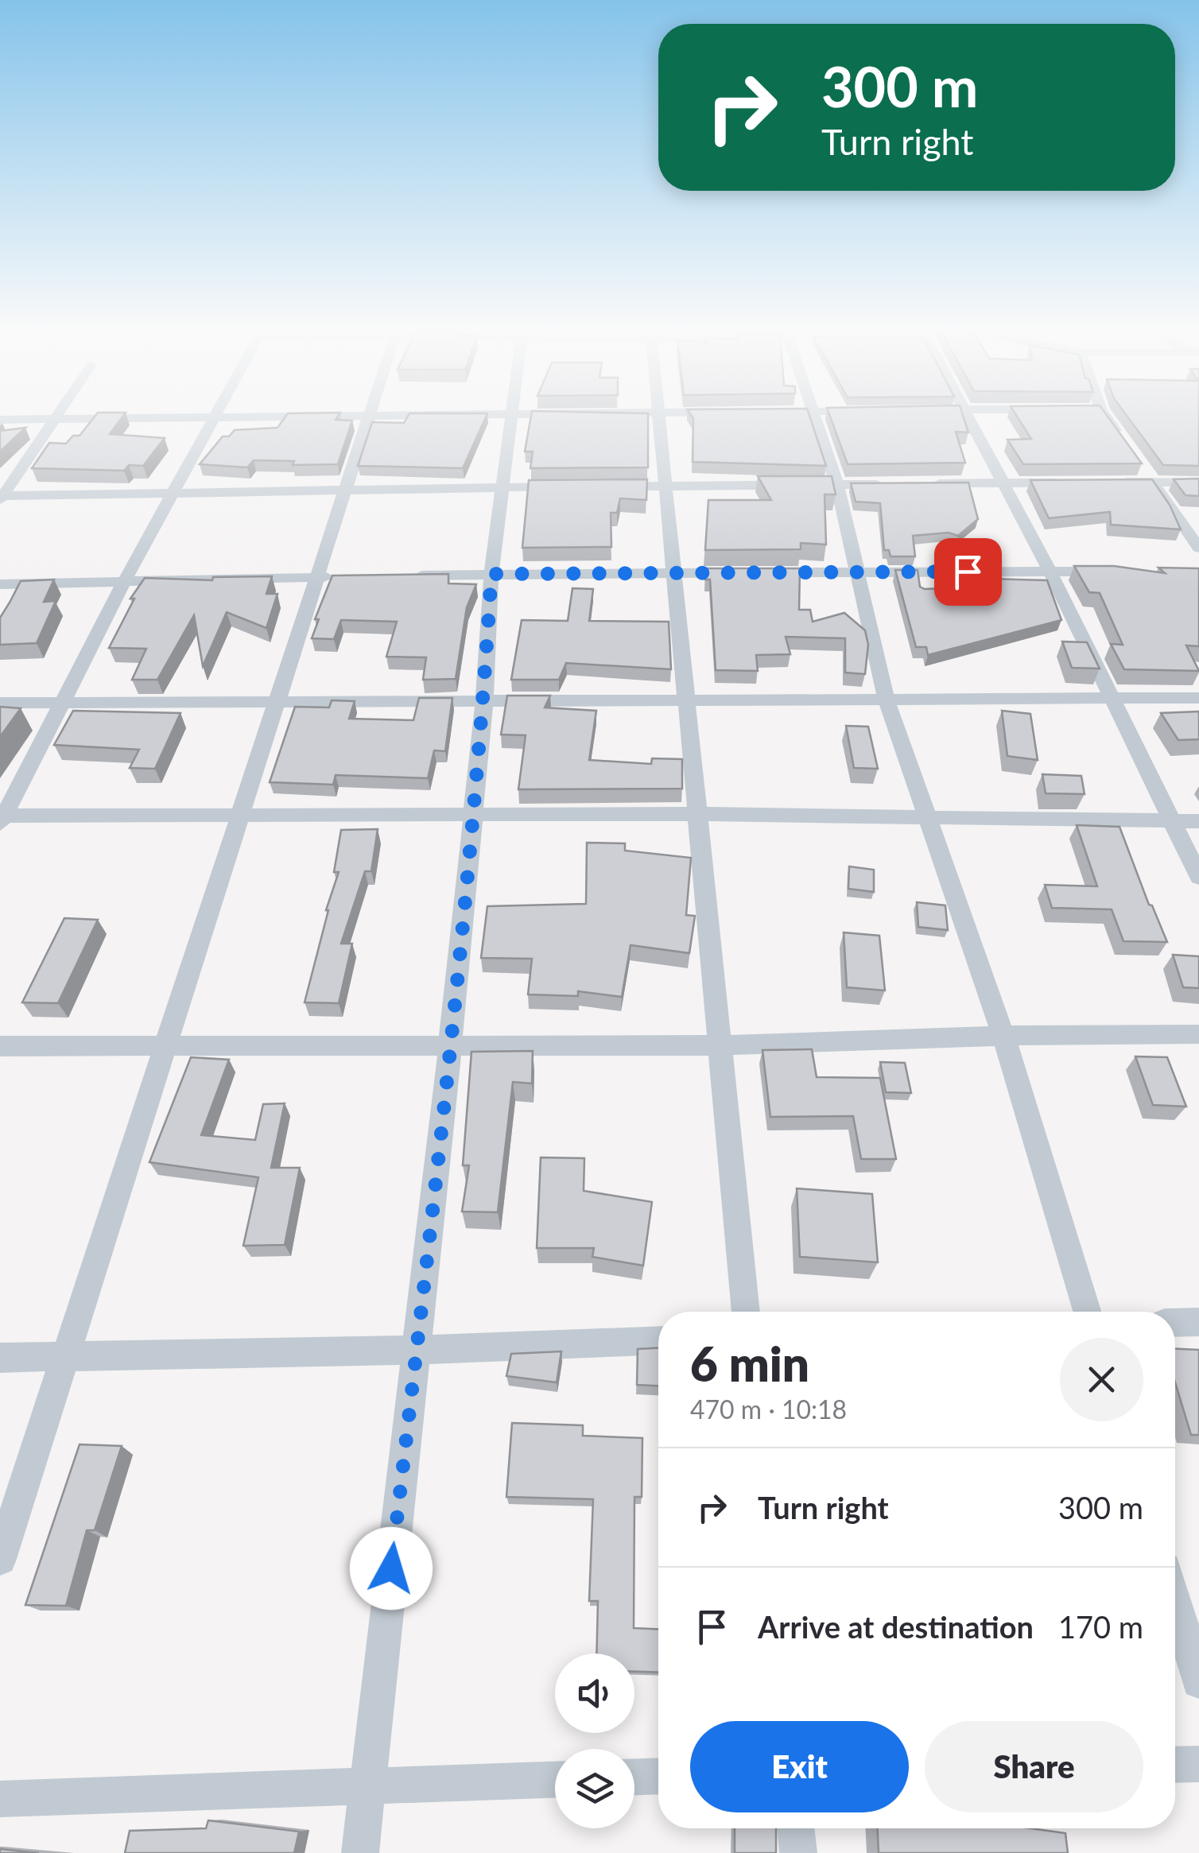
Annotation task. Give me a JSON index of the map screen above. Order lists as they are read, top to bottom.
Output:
{
  "page": {
    "turn": ["300 m", "Turn right"],
    "heading": ["6 min", "470 m · 10:18"],
    "list": [
      {
        "name": "Turn right",
        "value": "300 m"
      },
      {
        "name": "Arrive at destination",
        "value": "170 m"
      }
    ],
    "buttons": ["Exit", "Share"]
  }
}
